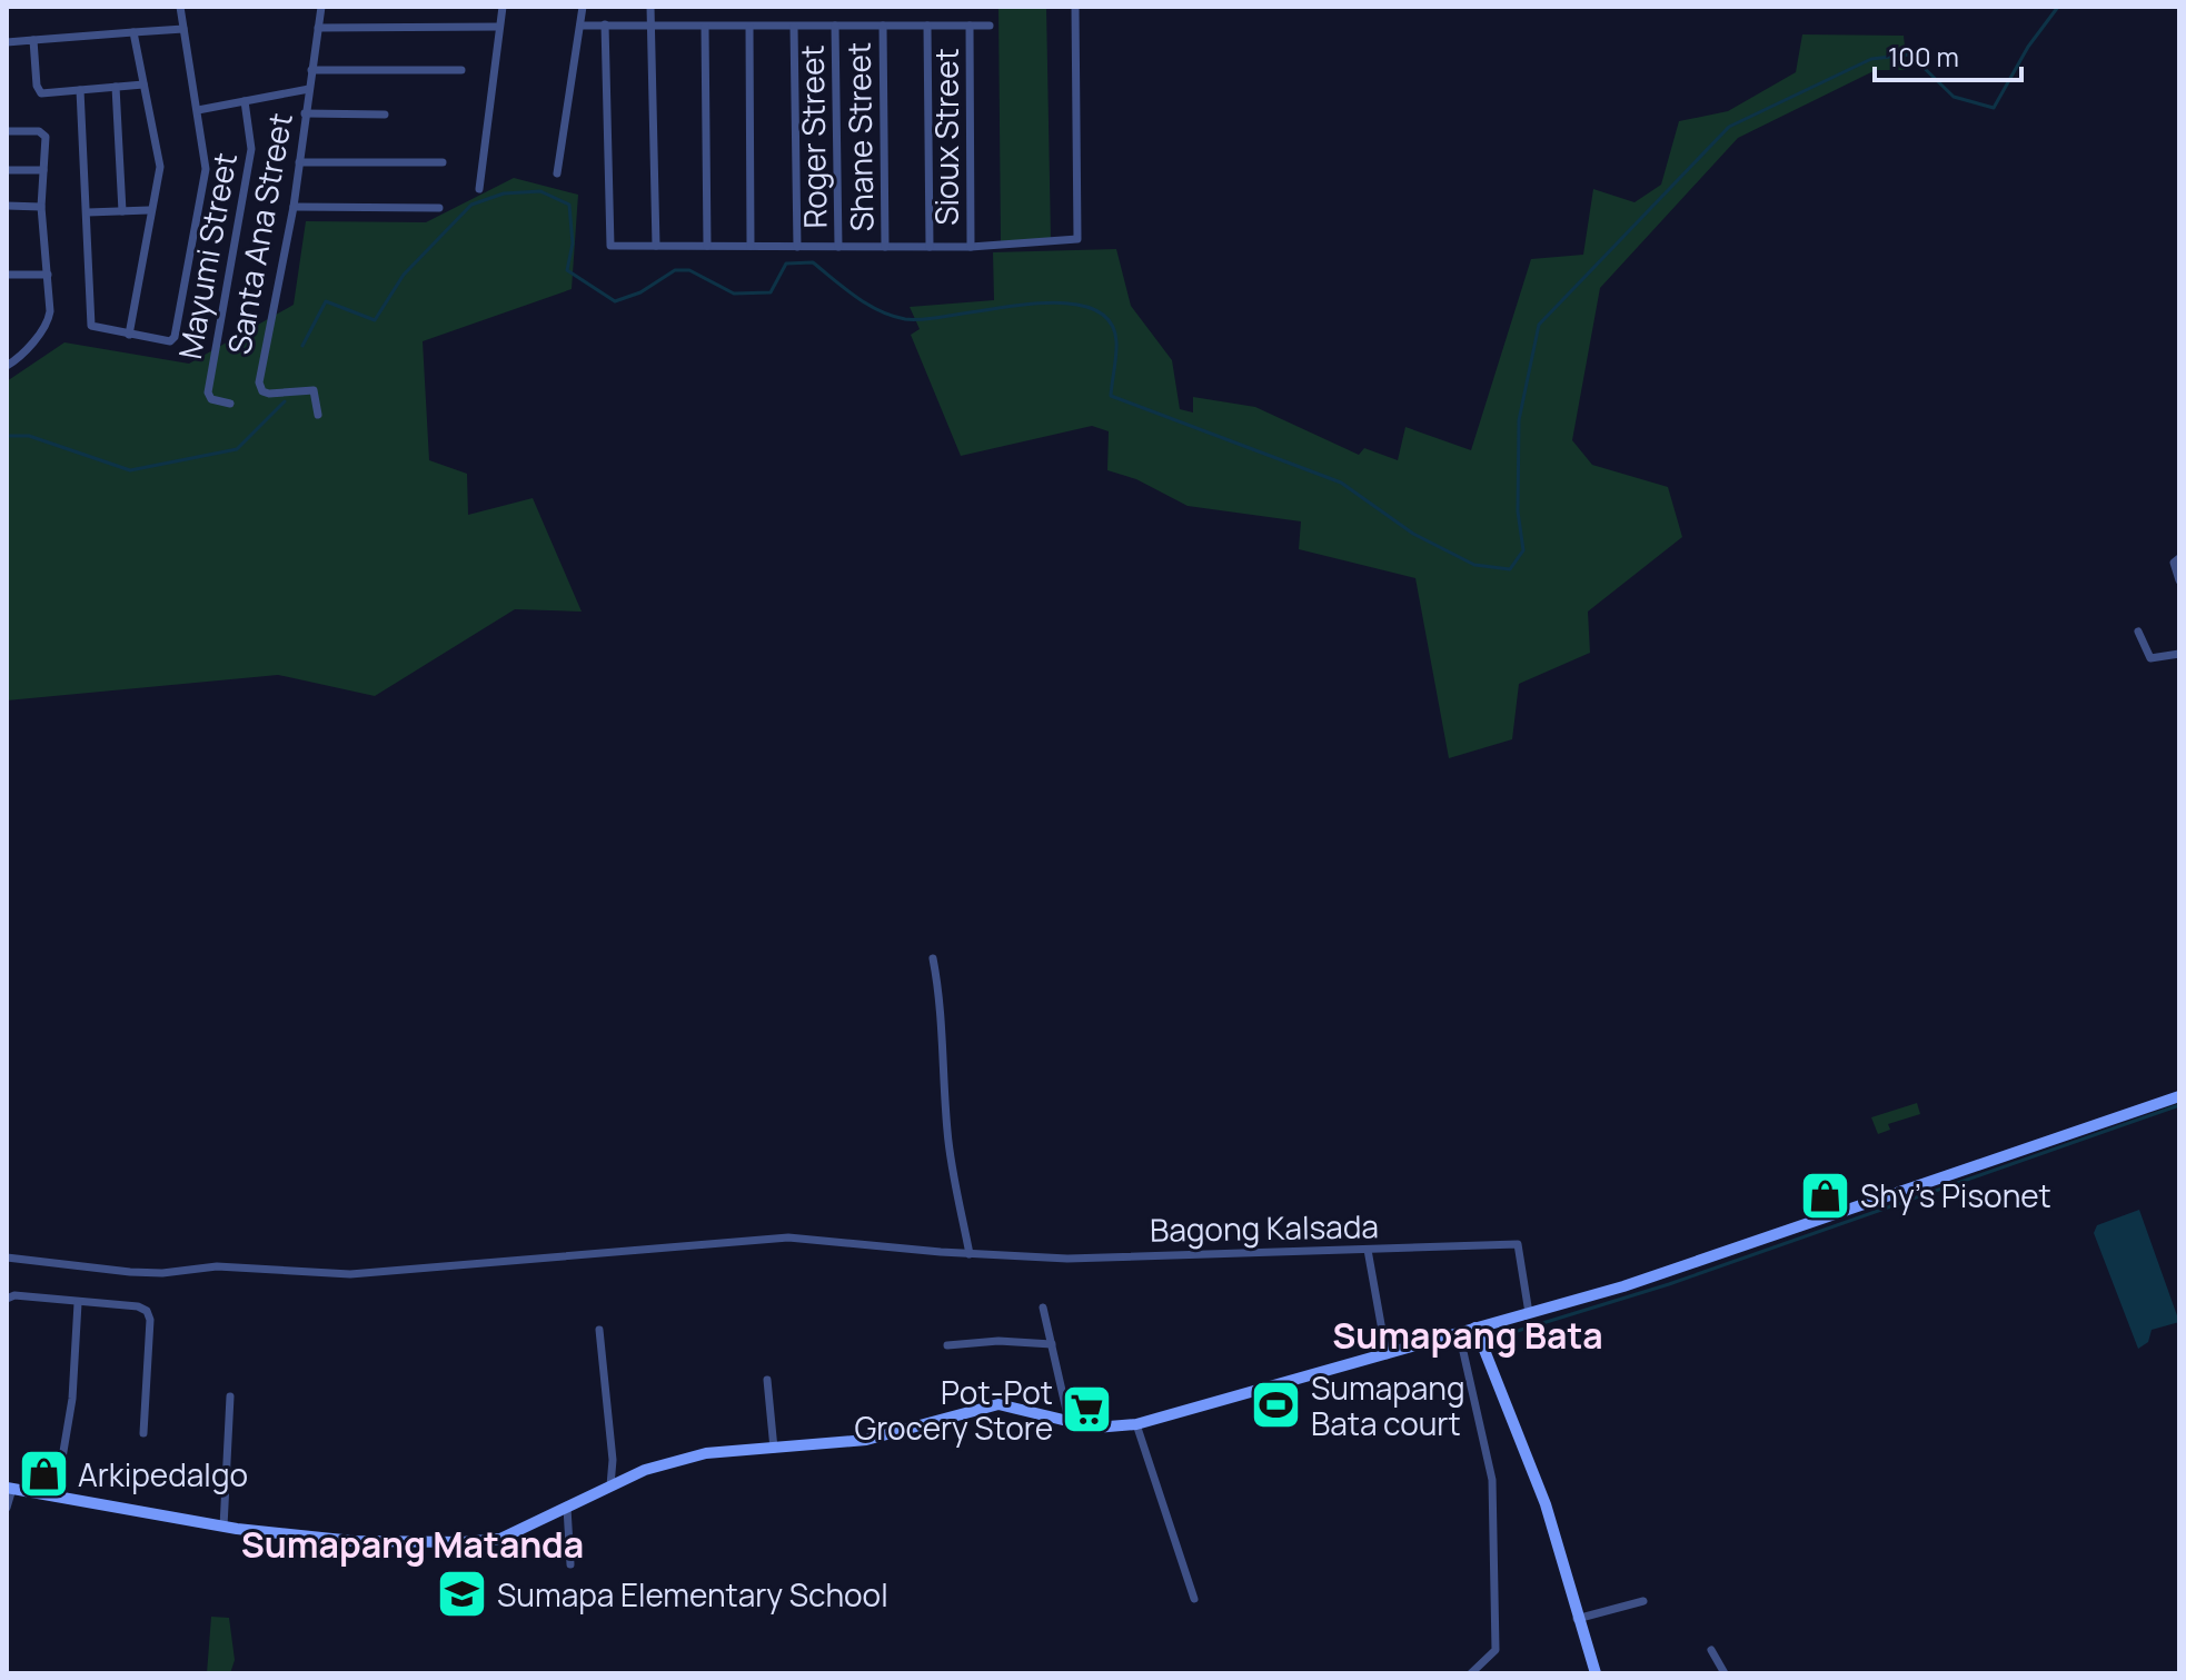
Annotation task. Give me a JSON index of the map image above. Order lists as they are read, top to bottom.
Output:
{
  "streets": {
    "street": [
      "Roger Street",
      "Shane Street",
      "Sioux Street",
      "Santa Ana Street",
      "Mayumi Street",
      "Bagong Kalsada"
    ]
  },
  "districts": ["Sumapang Bata", "Sumapang Matanda"],
  "places": {
    "shop": ["Shy's Pisonet", "Arkipedalgo"],
    "sports": ["Sumapang Bata court"],
    "supermarket": ["Pot-Pot Grocery Store"],
    "school or university": ["Sumapa Elementary School"]
  },
  "scale_bar": "100 m"
}
